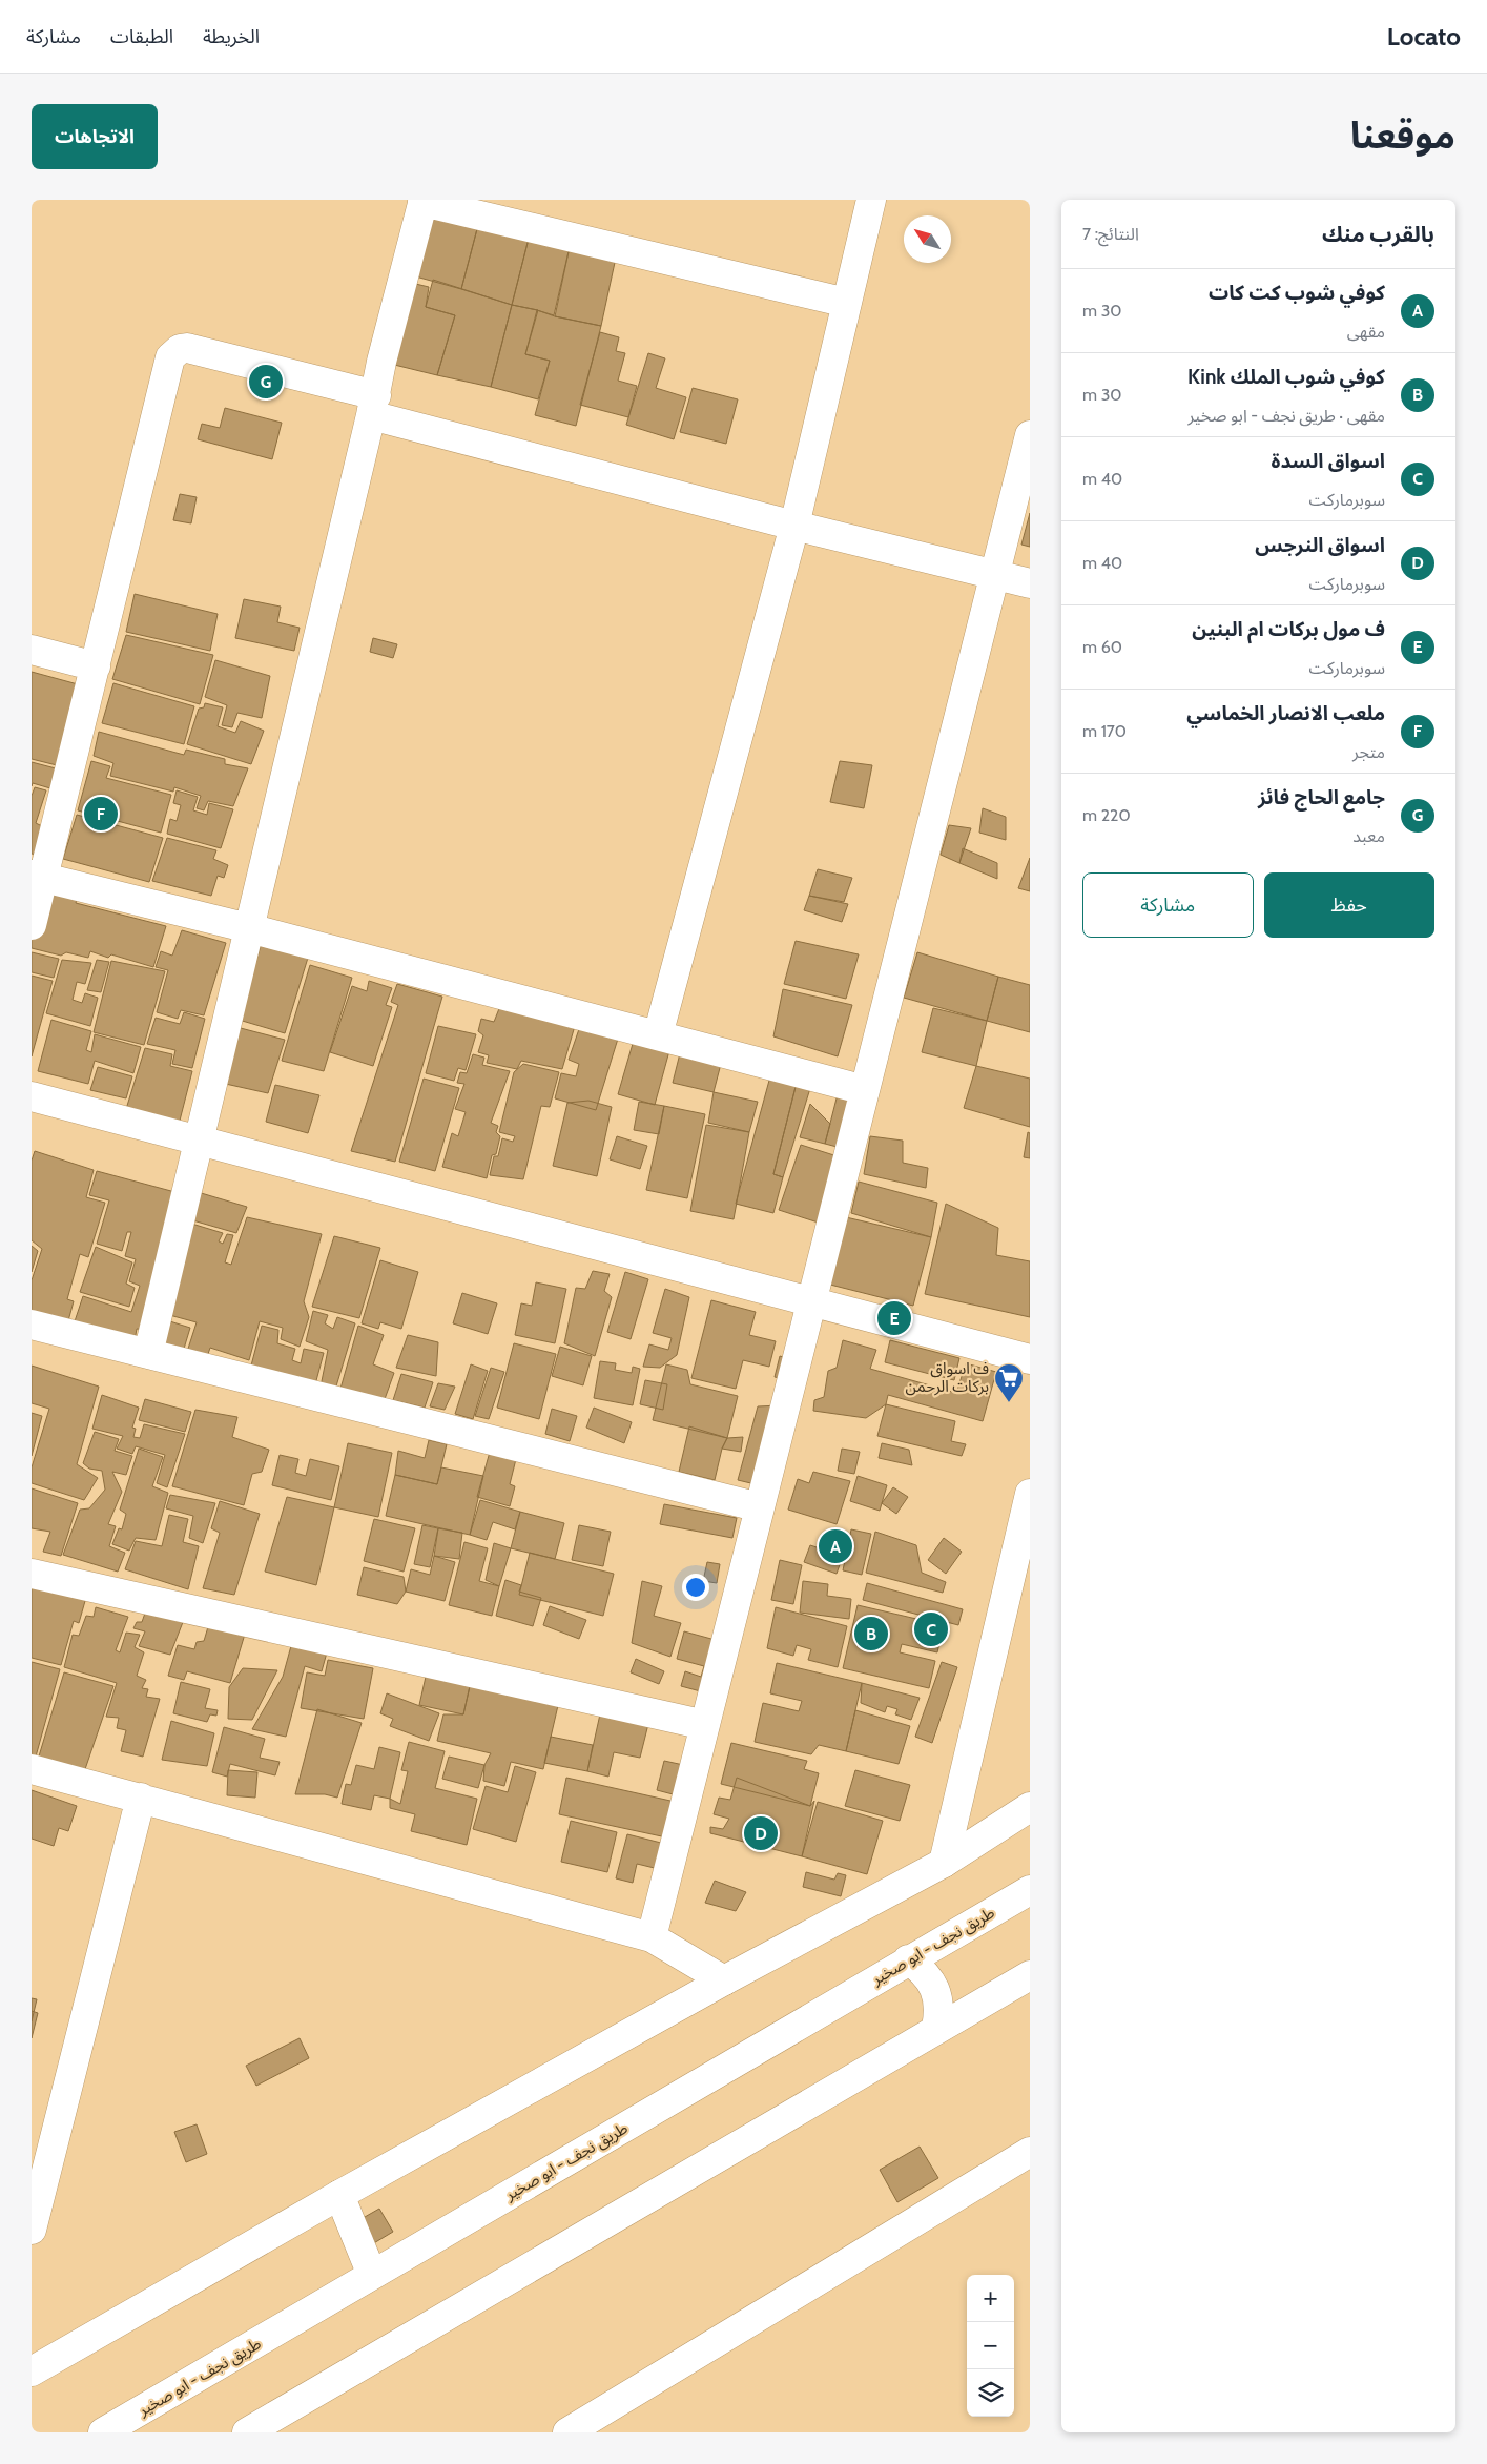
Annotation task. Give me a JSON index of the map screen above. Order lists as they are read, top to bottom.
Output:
{
  "streets": {
    "main road": ["طريق نجف - ابو صخير"]
  },
  "places": {
    "supermarket": ["ف اسواق بركات الرحمن"]
  },
  "north": "top left",
  "page": {
    "header": "Locato",
    "nav": ["الخريطة", "الطبقات", "مشاركة"],
    "title": "موقعنا",
    "buttons": [
      "الاتجاهات",
      ["حفظ", "مشاركة"]
    ],
    "heading": ["بالقرب منك", "النتائج: 7"],
    "list": [
      {
        "mark": "A",
        "name": "كوفي شوب كت كات",
        "note": "مقهى",
        "value": "30 m"
      },
      {
        "mark": "B",
        "name": "كوفي شوب الملك Kink",
        "note": "مقهى · طريق نجف - ابو صخير",
        "value": "30 m"
      },
      {
        "mark": "C",
        "name": "اسواق السدة",
        "note": "سوبرماركت",
        "value": "40 m"
      },
      {
        "mark": "D",
        "name": "اسواق النرجس",
        "note": "سوبرماركت",
        "value": "40 m"
      },
      {
        "mark": "E",
        "name": "ف مول بركات ام البنين",
        "note": "سوبرماركت",
        "value": "60 m"
      },
      {
        "mark": "F",
        "name": "ملعب الانصار الخماسي",
        "note": "متجر",
        "value": "170 m"
      },
      {
        "mark": "G",
        "name": "جامع الحاج فائز",
        "note": "معبد",
        "value": "220 m"
      }
    ],
    "pins": [
      "G",
      "F",
      "E",
      "A",
      "C",
      "B",
      "D"
    ],
    "map_buttons": ["+", "−"]
  }
}
